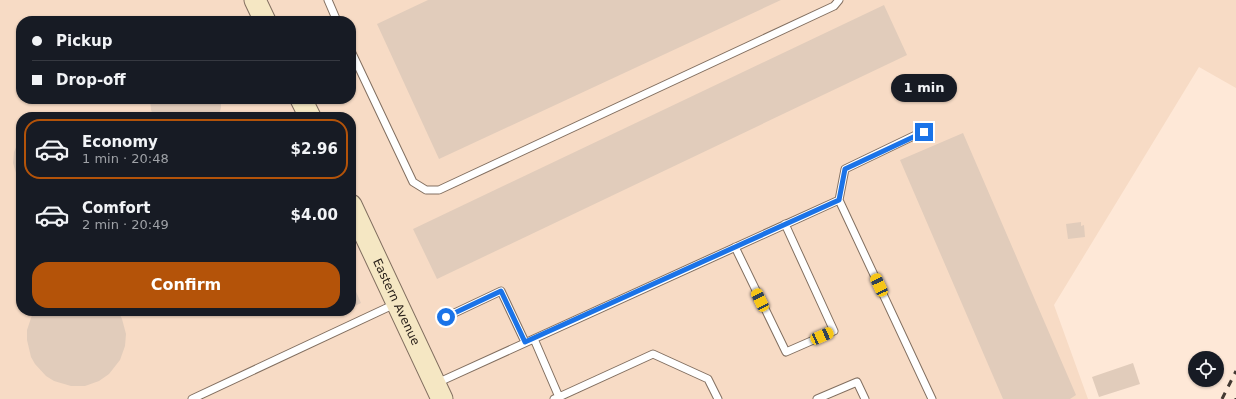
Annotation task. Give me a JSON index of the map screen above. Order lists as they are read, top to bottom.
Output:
{
  "streets": {
    "main road": ["Eastern Avenue"]
  },
  "page": {
    "banner": ["Pickup", "Drop-off"],
    "bubble": "1 min",
    "list": [
      {
        "name": "Economy",
        "note": "1 min · 20:48",
        "value": "$2.96"
      },
      {
        "name": "Comfort",
        "note": "2 min · 20:49",
        "value": "$4.00"
      }
    ],
    "buttons": "Confirm"
  }
}
